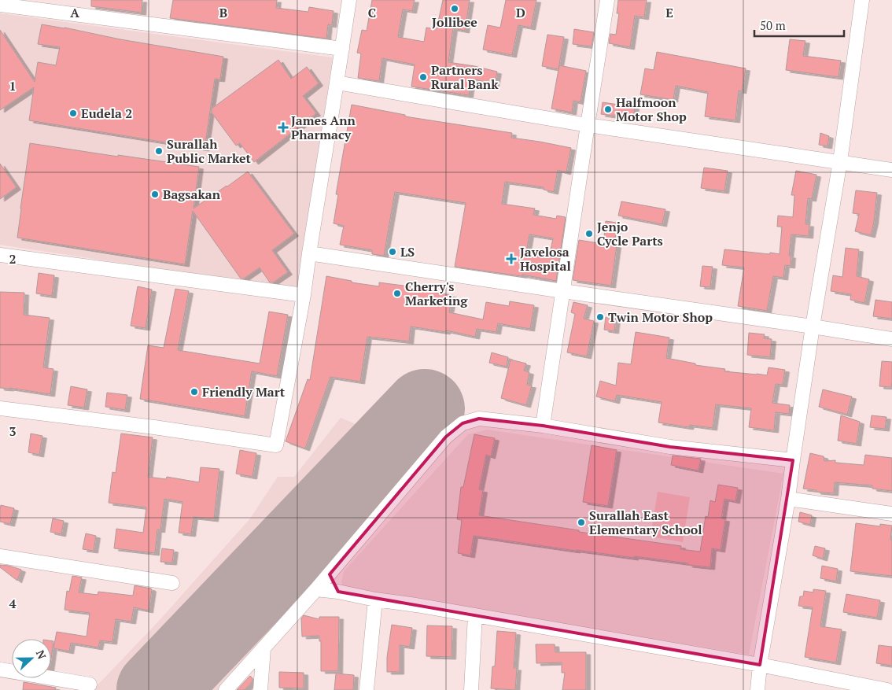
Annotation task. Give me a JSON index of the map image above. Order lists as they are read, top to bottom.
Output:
{
  "places": {
    "other": [
      "Jollibee",
      "Partners Rural Bank",
      "Halfmoon Motor Shop",
      "Eudela 2",
      "Surallah Public Market",
      "Bagsakan",
      "Jenjo Cycle Parts",
      "LS",
      "Cherry's Marketing",
      "Twin Motor Shop",
      "Friendly Mart",
      "Surallah East Elementary School"
    ],
    "health": ["James Ann Pharmacy", "Javelosa Hospital"]
  },
  "scale_bar": "50 m",
  "north": "right",
  "grid": {
    "columns": [
      "A",
      "B",
      "C",
      "D",
      "E"
    ],
    "rows": [
      "1",
      "2",
      "3",
      "4"
    ]
  }
}
